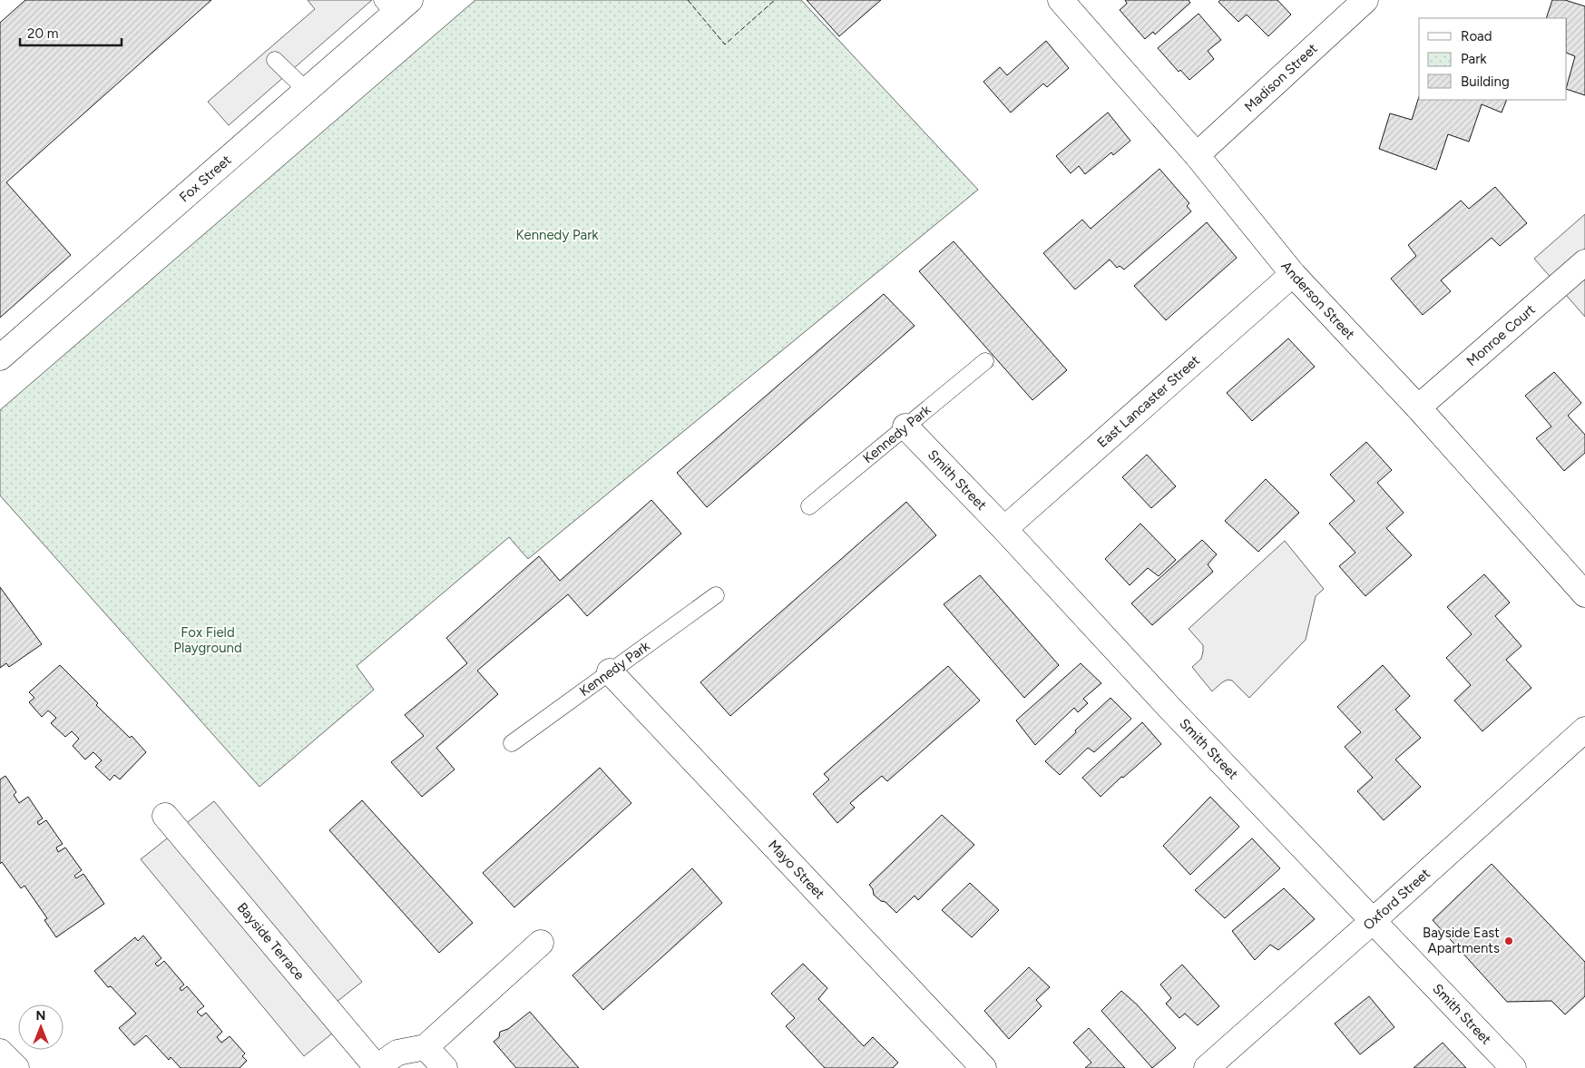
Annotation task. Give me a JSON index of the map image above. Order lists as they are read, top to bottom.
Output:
{
  "streets": {
    "street": [
      "Madison Street",
      "Fox Street",
      "Anderson Street",
      "Monroe Court",
      "East Lancaster Street",
      "Smith Street",
      "Mayo Street",
      "Oxford Street",
      "Bayside Terrace"
    ],
    "lane": ["Kennedy Park"]
  },
  "crossings": [
    ["Madison Street", "Anderson Street"],
    ["Anderson Street", "Monroe Court"],
    ["Anderson Street", "East Lancaster Street"],
    ["East Lancaster Street", "Smith Street"],
    ["Kennedy Park", "Smith Street"],
    ["Kennedy Park", "Mayo Street"],
    ["Smith Street", "Oxford Street"]
  ],
  "parks": ["Kennedy Park", "Fox Field Playground"],
  "places": ["Bayside East Apartments"],
  "legend": ["Road", "Park", "Building"],
  "scale_bar": "20 m",
  "north": "top"
}
